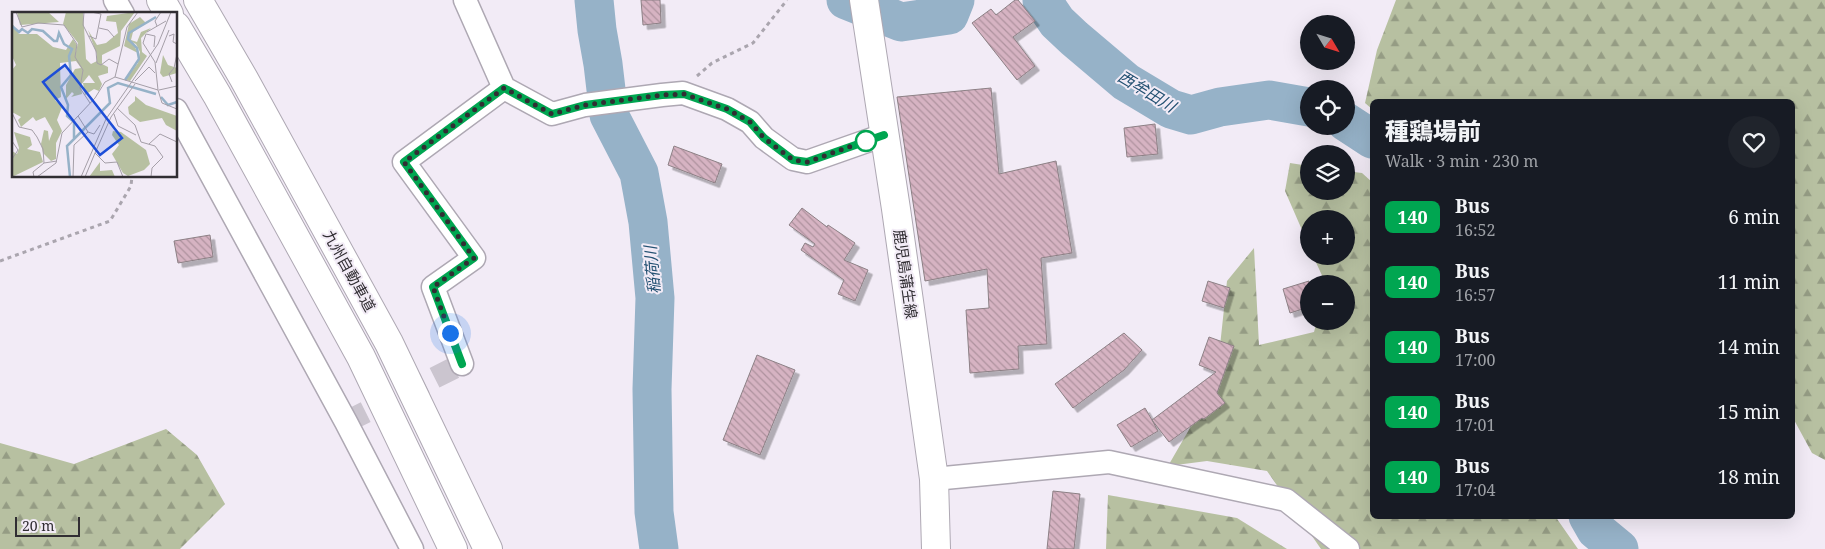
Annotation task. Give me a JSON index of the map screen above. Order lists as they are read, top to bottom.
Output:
{
  "streets": {
    "main road": ["九州自動車道", "鹿児島蒲生線"]
  },
  "water": ["西牟田川", "稲荷川"],
  "lines": ["bus line 140"],
  "scale_bar": "20 m",
  "north": "bottom right",
  "page": {
    "map_buttons": ["+", "−"],
    "heading": ["種鶏場前", "Walk · 3 min · 230 m"],
    "list": [
      {
        "mark": "140",
        "name": "Bus",
        "note": "16:52",
        "value": "6 min"
      },
      {
        "mark": "140",
        "name": "Bus",
        "note": "16:57",
        "value": "11 min"
      },
      {
        "mark": "140",
        "name": "Bus",
        "note": "17:00",
        "value": "14 min"
      },
      {
        "mark": "140",
        "name": "Bus",
        "note": "17:01",
        "value": "15 min"
      },
      {
        "mark": "140",
        "name": "Bus",
        "note": "17:04",
        "value": "18 min"
      }
    ],
    "scale": "20 m"
  }
}
